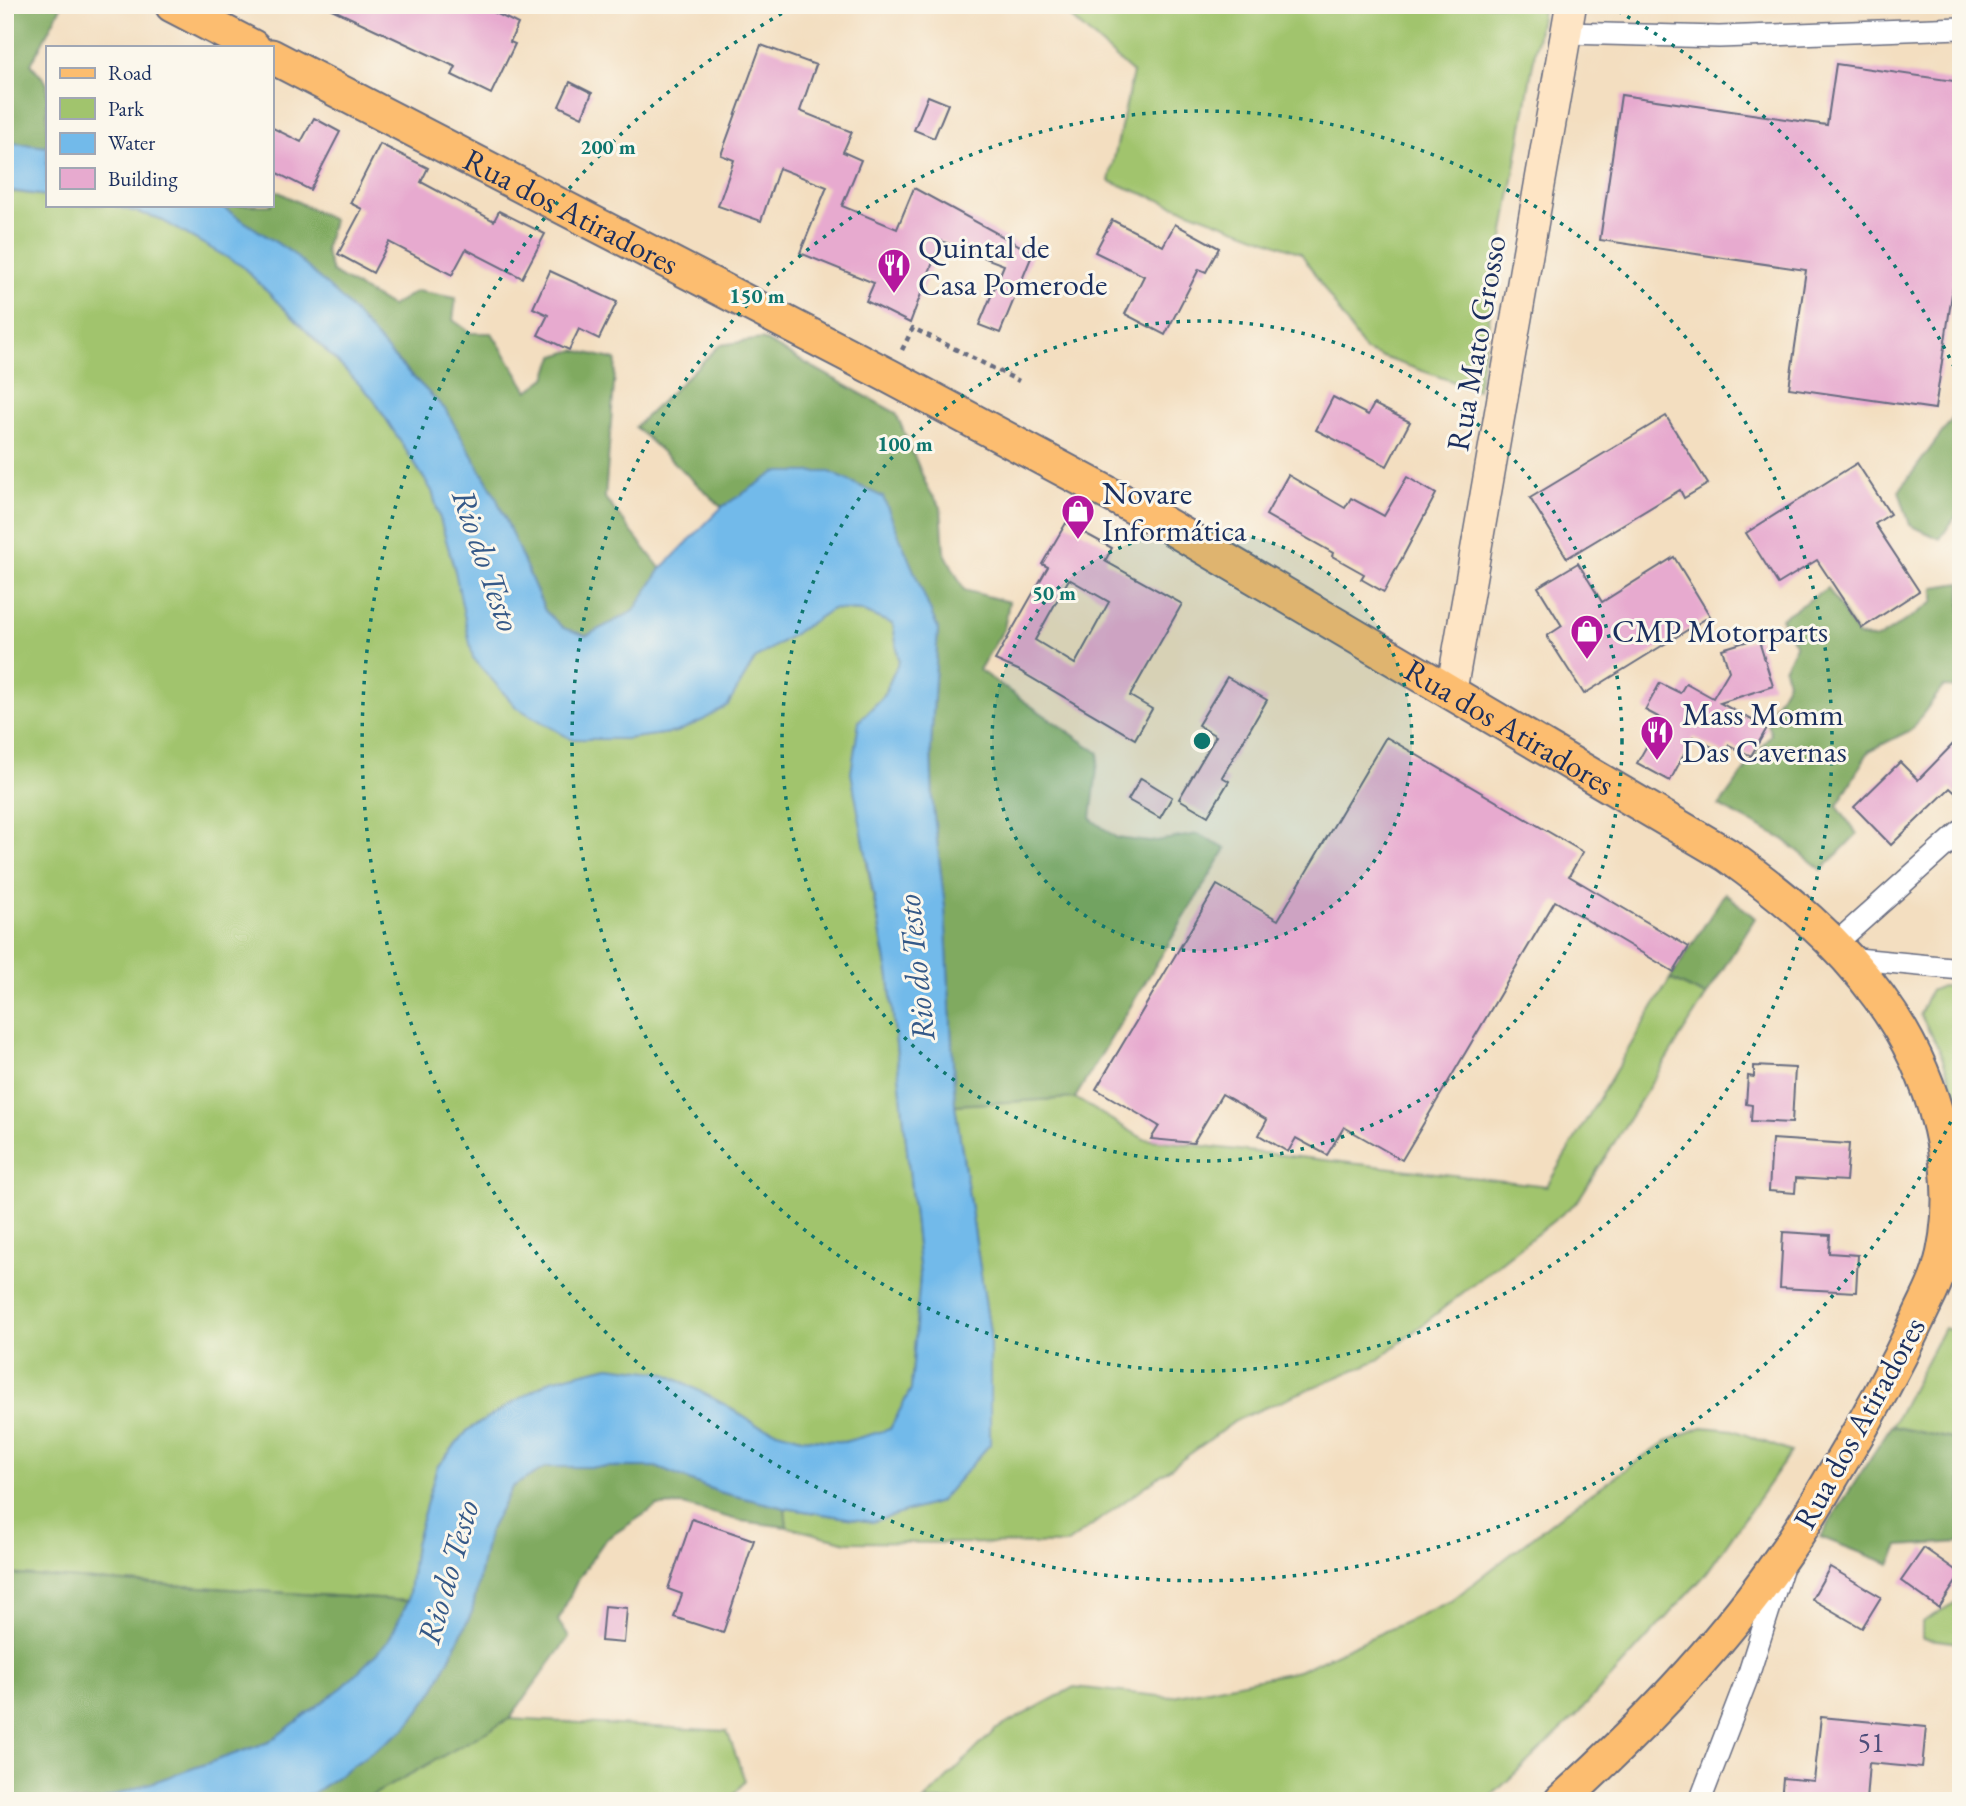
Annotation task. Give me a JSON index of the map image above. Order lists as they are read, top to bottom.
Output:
{
  "streets": {
    "main road": ["Rua dos Atiradores"],
    "street": ["Rua Mato Grosso"]
  },
  "crossings": [
    ["Rua dos Atiradores", "Rua Mato Grosso"]
  ],
  "water": ["Rio do Testo"],
  "places": {
    "restaurant": ["Quintal de Casa Pomerode", "Mass Momm Das Cavernas"],
    "shop": ["Novare Informática", "CMP Motorparts"]
  },
  "house_numbers": ["51"],
  "legend": [
    "Road",
    "Park",
    "Water",
    "Building"
  ],
  "rings": [
    "200 m",
    "150 m",
    "100 m",
    "50 m"
  ]
}
